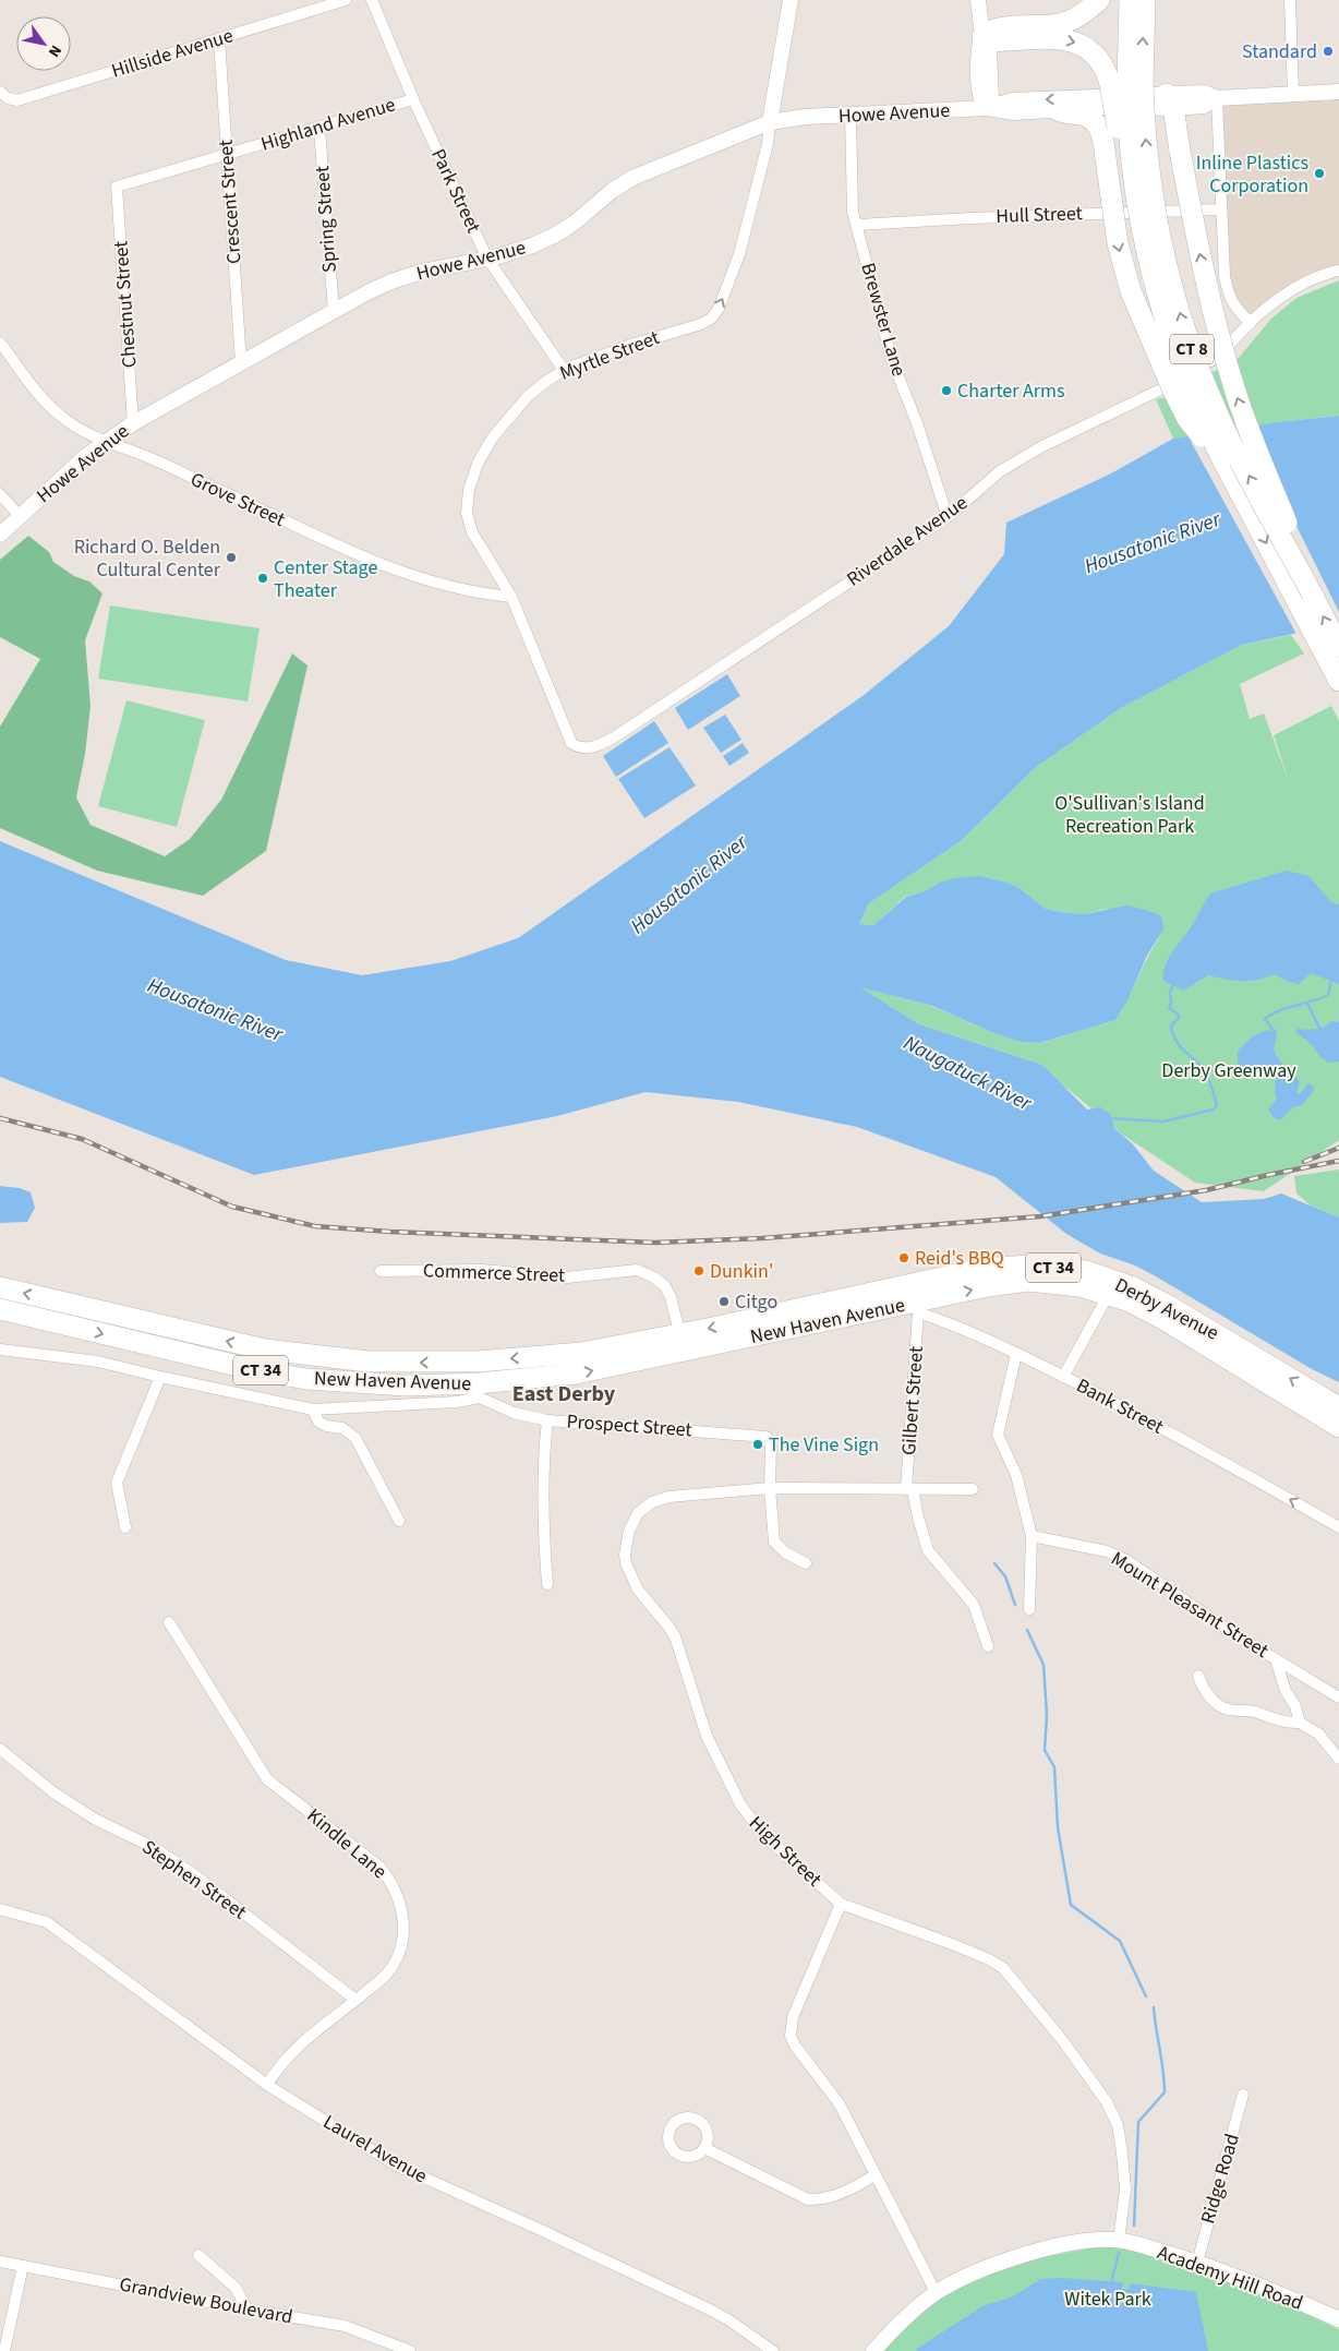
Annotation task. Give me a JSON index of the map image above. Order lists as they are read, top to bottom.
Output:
{
  "streets": {
    "highway": [
      "CT 8",
      "CT 34",
      "Derby Avenue",
      "New Haven Avenue"
    ],
    "main road": ["Howe Avenue", "Myrtle Street", "Academy Hill Road"],
    "street": [
      "Hillside Avenue",
      "Highland Avenue",
      "Park Street",
      "Crescent Street",
      "Hull Street",
      "Spring Street",
      "Chestnut Street",
      "Brewster Lane",
      "Grove Street",
      "Riverdale Avenue",
      "Commerce Street",
      "Gilbert Street",
      "Bank Street",
      "Prospect Street",
      "Mount Pleasant Street",
      "Kindle Lane",
      "High Street",
      "Stephen Street",
      "Laurel Avenue",
      "Ridge Road",
      "Grandview Boulevard"
    ]
  },
  "crossings": [
    ["Hillside Avenue", "Crescent Street"],
    ["Howe Avenue", "Park Street"],
    ["Howe Avenue", "Crescent Street"],
    ["Howe Avenue", "Spring Street"],
    ["Howe Avenue", "Chestnut Street"],
    ["Howe Avenue", "Brewster Lane"],
    ["Howe Avenue", "Myrtle Street"],
    ["Howe Avenue", "Grove Street"],
    ["Highland Avenue", "Park Street"],
    ["Highland Avenue", "Crescent Street"],
    ["Highland Avenue", "Spring Street"],
    ["Highland Avenue", "Chestnut Street"],
    ["Park Street", "Myrtle Street"],
    ["Hull Street", "Brewster Lane"],
    ["Brewster Lane", "Riverdale Avenue"],
    ["Myrtle Street", "Grove Street"],
    ["Myrtle Street", "Riverdale Avenue"],
    ["Commerce Street", "New Haven Avenue"],
    ["Derby Avenue", "New Haven Avenue"],
    ["Derby Avenue", "Gilbert Street"],
    ["Derby Avenue", "Bank Street"],
    ["New Haven Avenue", "Gilbert Street"],
    ["New Haven Avenue", "Bank Street"],
    ["New Haven Avenue", "Prospect Street"],
    ["Gilbert Street", "Bank Street"],
    ["Gilbert Street", "High Street"],
    ["Prospect Street", "High Street"],
    ["Kindle Lane", "Stephen Street"],
    ["Kindle Lane", "Laurel Avenue"],
    ["High Street", "Academy Hill Road"],
    ["Ridge Road", "Academy Hill Road"]
  ],
  "one_way": ["Myrtle Street", "Bank Street"],
  "districts": ["East Derby"],
  "water": ["Housatonic River", "Naugatuck River"],
  "parks": ["O'Sullivan's Island Recreation Park", "Derby Greenway", "Witek Park"],
  "places": [
    "Standard",
    "Inline Plastics Corporation",
    "Charter Arms",
    "Richard O. Belden Cultural Center",
    "Center Stage Theater",
    "Reid's BBQ",
    "Dunkin'",
    "Citgo",
    "The Vine Sign"
  ],
  "north": "bottom right"
}
